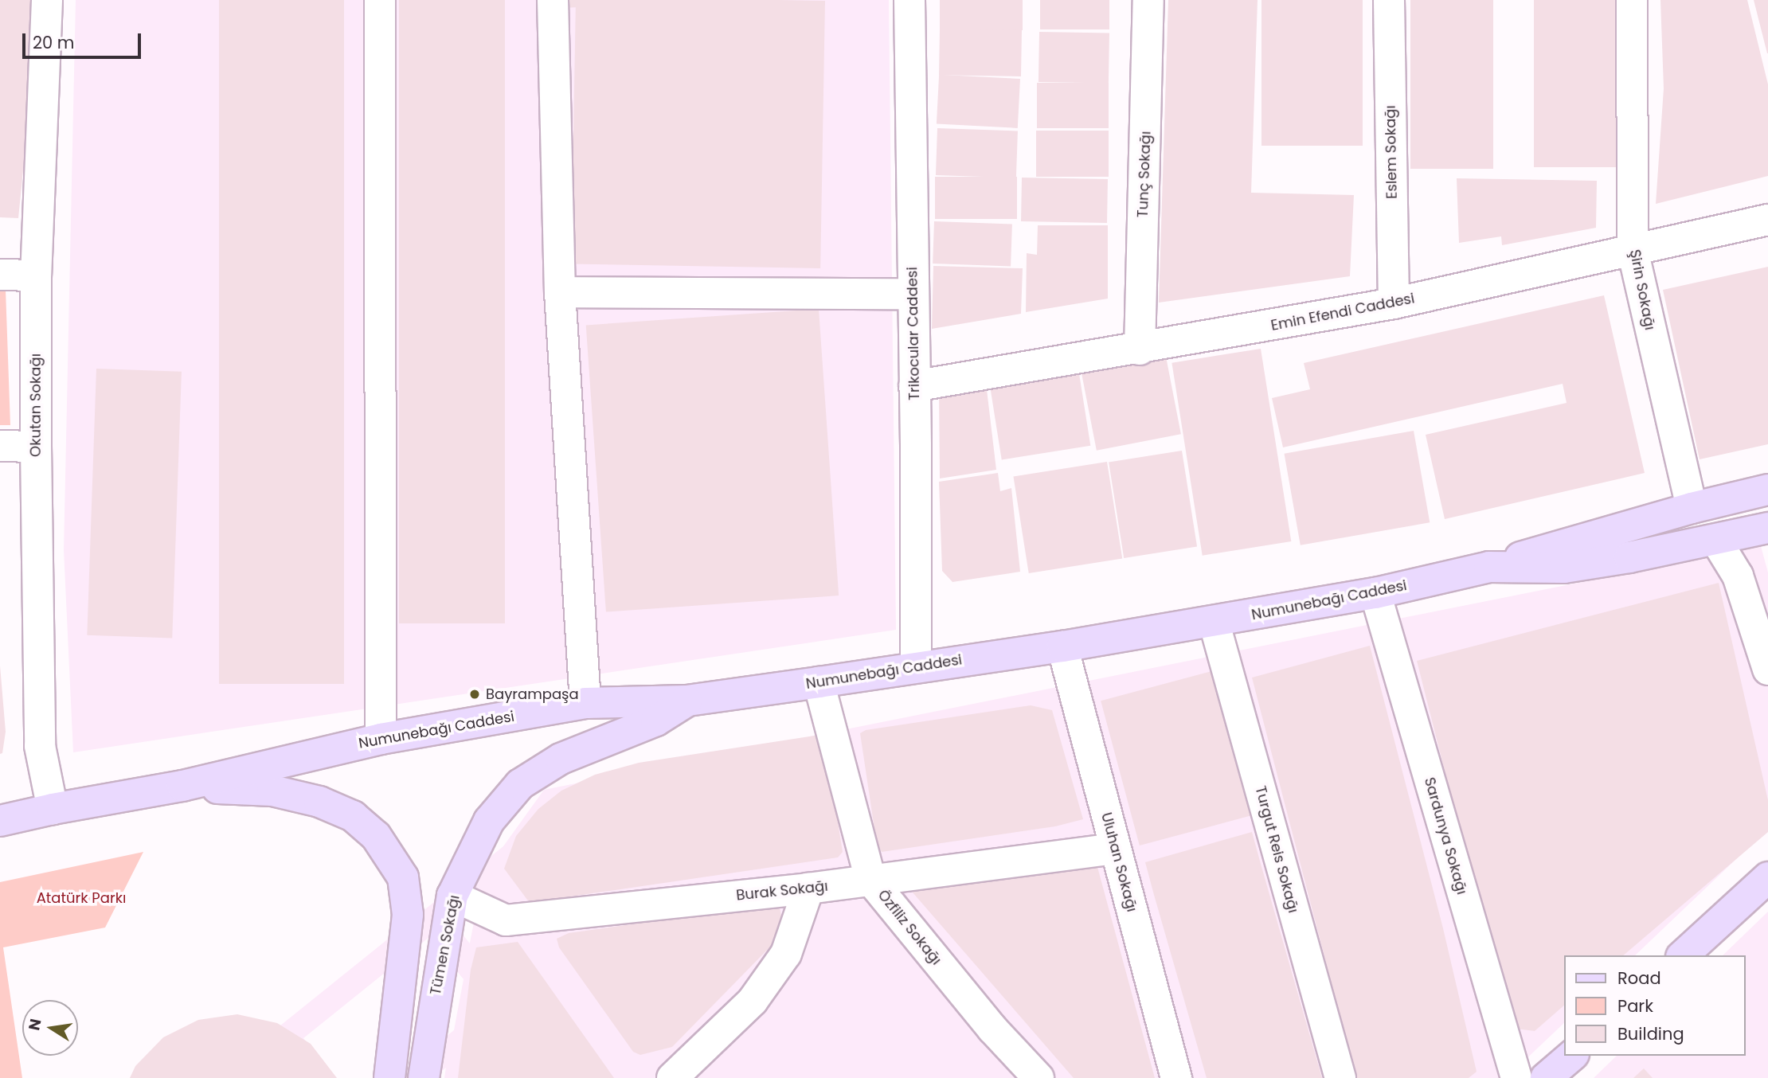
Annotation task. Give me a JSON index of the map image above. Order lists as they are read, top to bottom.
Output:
{
  "streets": {
    "main road": ["Numunebağı Caddesi", "Tümen Sokağı"],
    "street": [
      "Eslem Sokağı",
      "Tunç Sokağı",
      "Şirin Sokağı",
      "Emin Efendi Caddesi",
      "Trikocular Caddesi",
      "Okutan Sokağı",
      "Sardunya Sokağı",
      "Turgut Reis Sokağı",
      "Uluhan Sokağı",
      "Burak Sokağı",
      "Özfiliz Sokağı"
    ]
  },
  "crossings": [
    ["Eslem Sokağı", "Emin Efendi Caddesi"],
    ["Tunç Sokağı", "Emin Efendi Caddesi"],
    ["Şirin Sokağı", "Emin Efendi Caddesi"],
    ["Emin Efendi Caddesi", "Trikocular Caddesi"],
    ["Trikocular Caddesi", "Numunebağı Caddesi"],
    ["Okutan Sokağı", "Numunebağı Caddesi"],
    ["Numunebağı Caddesi", "Sardunya Sokağı"],
    ["Numunebağı Caddesi", "Turgut Reis Sokağı"],
    ["Numunebağı Caddesi", "Uluhan Sokağı"],
    ["Numunebağı Caddesi", "Özfiliz Sokağı"],
    ["Numunebağı Caddesi", "Tümen Sokağı"],
    ["Uluhan Sokağı", "Burak Sokağı"],
    ["Burak Sokağı", "Özfiliz Sokağı"],
    ["Burak Sokağı", "Tümen Sokağı"]
  ],
  "parks": ["Atatürk Parkı"],
  "places": ["Bayrampaşa"],
  "legend": ["Road", "Park", "Building"],
  "scale_bar": "20 m",
  "north": "left"
}
